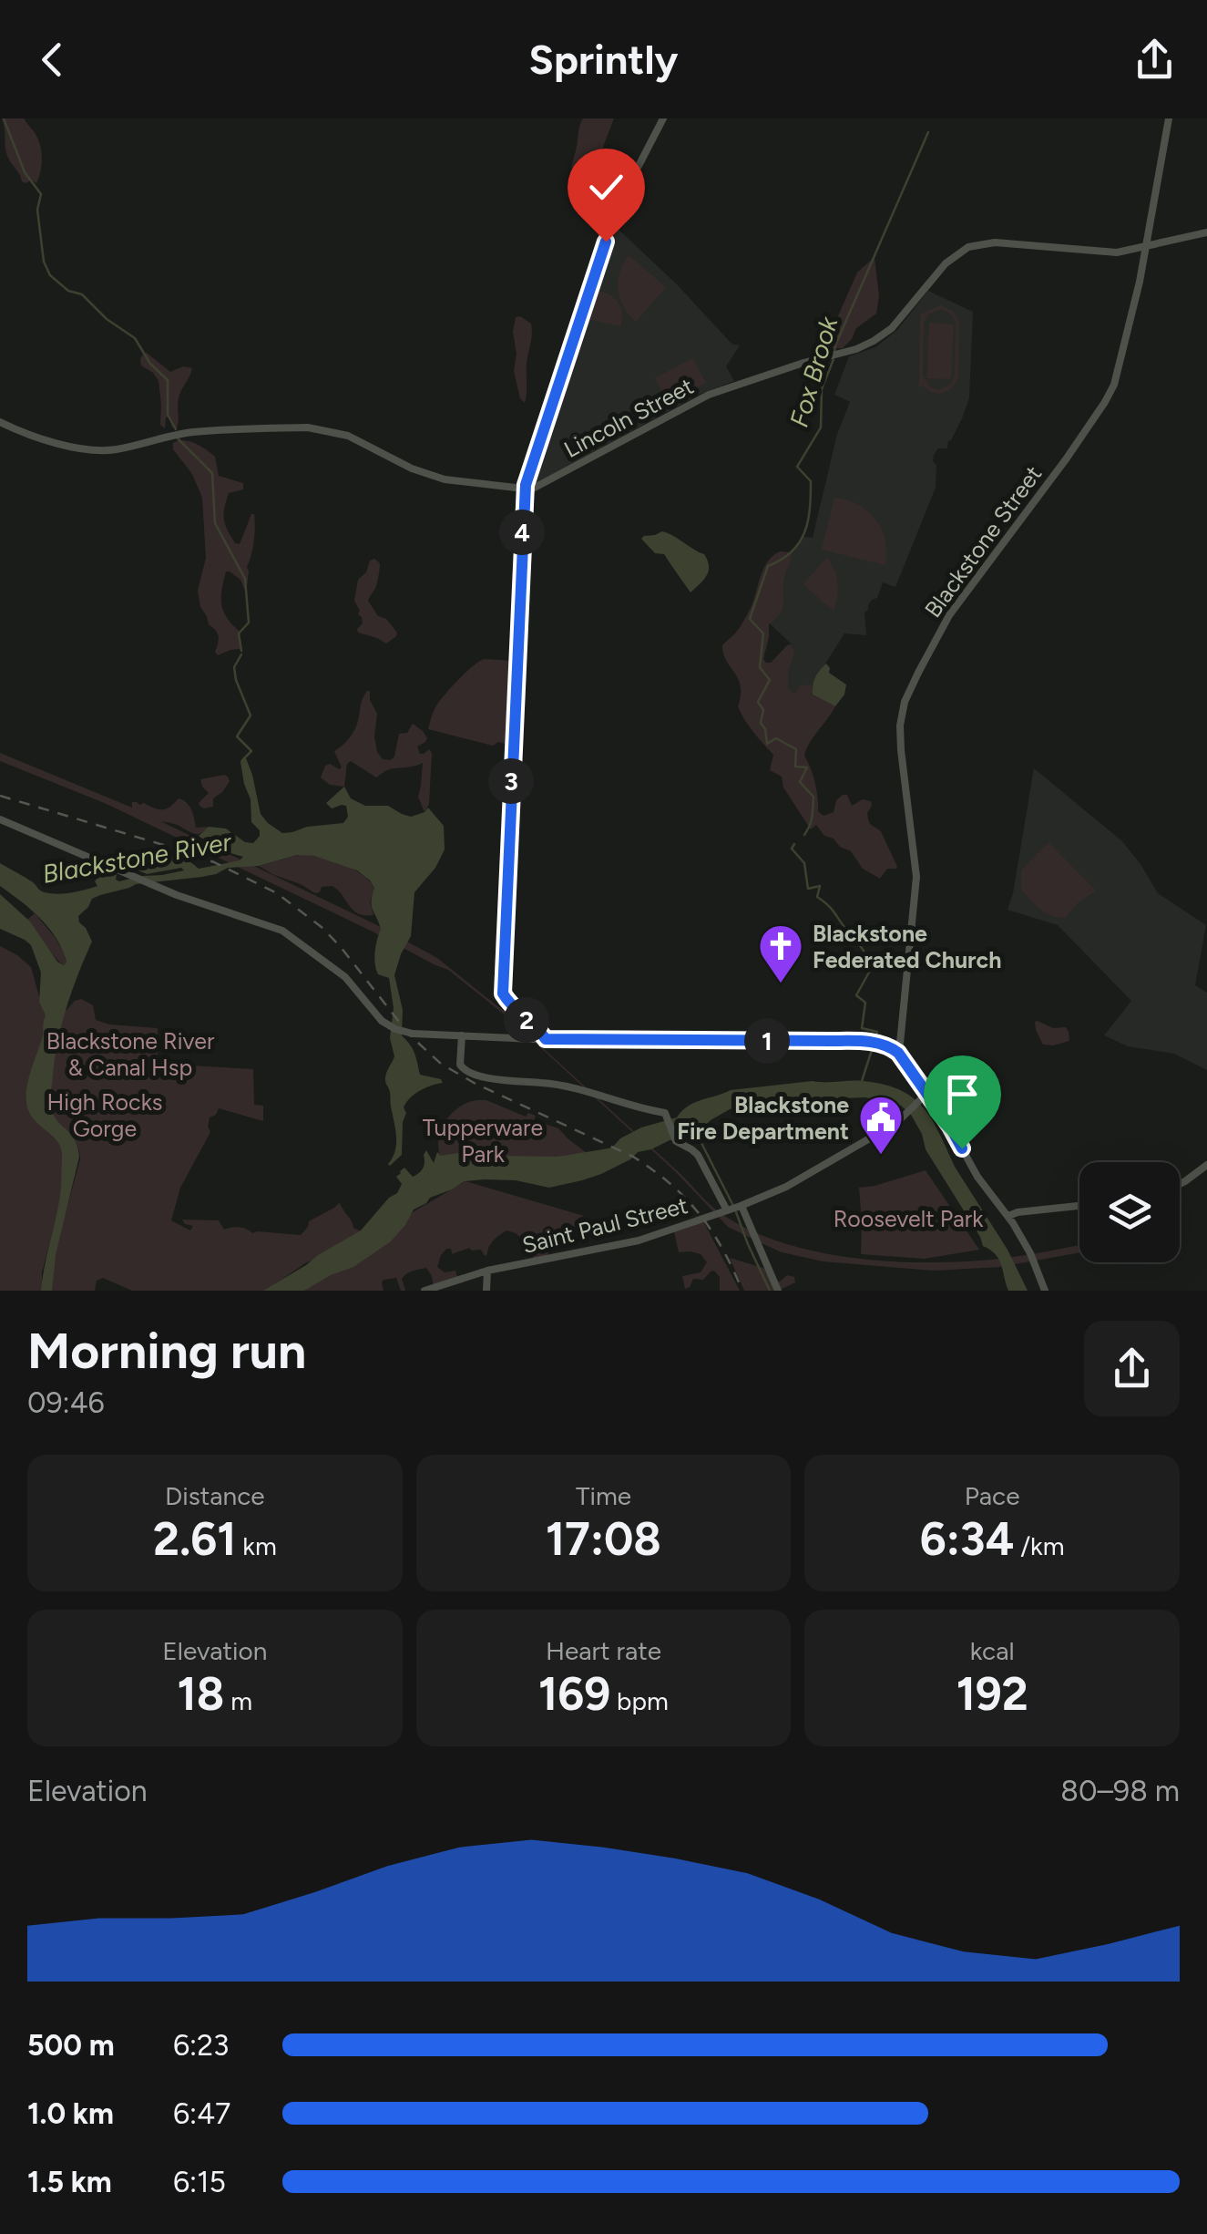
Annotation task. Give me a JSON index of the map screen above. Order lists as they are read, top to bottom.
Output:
{
  "streets": {
    "main road": ["Lincoln Street", "Blackstone Street", "Saint Paul Street"]
  },
  "crossings": [
    ["Lincoln Street", "Blackstone Street"]
  ],
  "water": ["Fox Brook", "Blackstone River"],
  "parks": [
    "Blackstone River & Canal Hsp",
    "High Rocks Gorge",
    "Tupperware Park",
    "Roosevelt Park"
  ],
  "places": {
    "church": ["Blackstone Federated Church"],
    "public building": ["Blackstone Fire Department"]
  },
  "page": {
    "header": "Sprintly",
    "pins": [
      "4",
      "3",
      "2",
      "1"
    ],
    "heading": ["Morning run", "09:46"],
    "stats": [
      ["Distance", "2.61 km"],
      ["Time", "17:08"],
      ["Pace", "6:34 /km"],
      ["Elevation", "18 m"],
      ["Heart rate", "169 bpm"],
      ["kcal", "192"]
    ],
    "chart": ["Elevation", "80–98 m"],
    "list": [
      {
        "name": "500 m",
        "note": "6:23"
      },
      {
        "name": "1.0 km",
        "note": "6:47"
      },
      {
        "name": "1.5 km",
        "note": "6:15"
      }
    ]
  }
}
